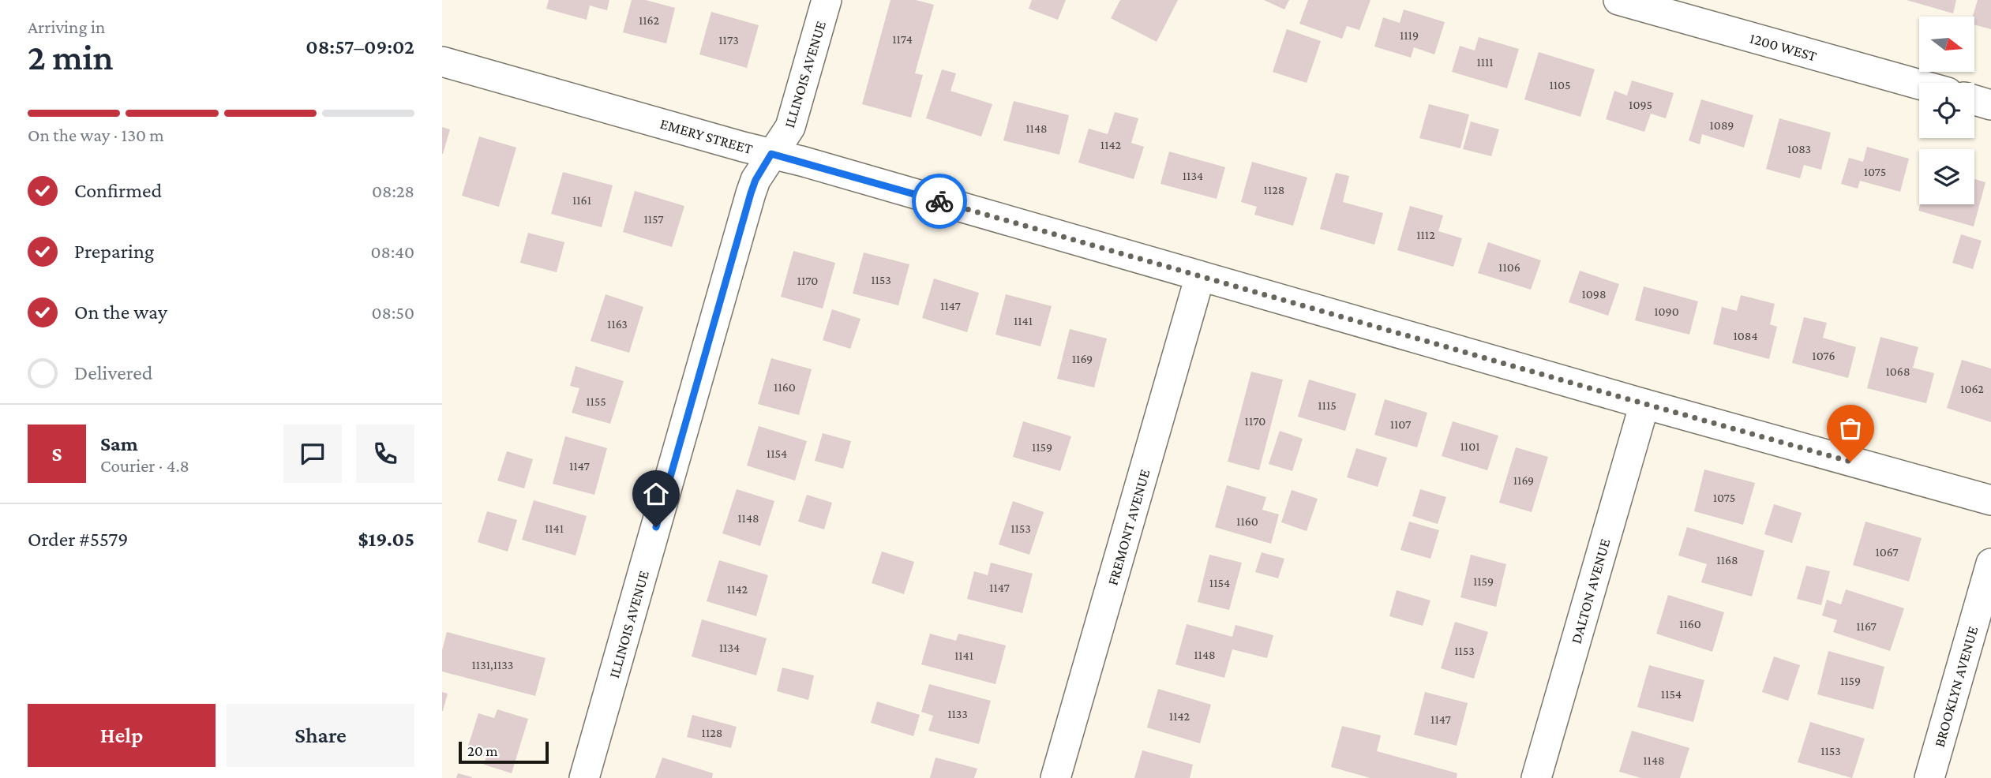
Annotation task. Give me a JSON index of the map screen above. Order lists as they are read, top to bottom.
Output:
{
  "streets": {
    "street": [
      "1200 WEST",
      "ILLINOIS AVENUE",
      "EMERY STREET",
      "FREMONT AVENUE",
      "DALTON AVENUE",
      "BROOKLYN AVENUE"
    ]
  },
  "crossings": [
    ["ILLINOIS AVENUE", "EMERY STREET"],
    ["EMERY STREET", "FREMONT AVENUE"],
    ["EMERY STREET", "DALTON AVENUE"]
  ],
  "house_numbers": [
    "1162",
    "1119",
    "1174",
    "1173",
    "1111",
    "1105",
    "1095",
    "1089",
    "1148",
    "1142",
    "1083",
    "1075",
    "1134",
    "1128",
    "1161",
    "1157",
    "1112",
    "1106",
    "1153",
    "1170",
    "1098",
    "1147",
    "1090",
    "1141",
    "1163",
    "1084",
    "1076",
    "1169",
    "1068",
    "1160",
    "1062",
    "1155",
    "1115",
    "1170",
    "1107",
    "1101",
    "1159",
    "1154",
    "1147",
    "1169",
    "1075",
    "1148",
    "1160",
    "1141",
    "1153",
    "1067",
    "1168",
    "1159",
    "1154",
    "1147",
    "1142",
    "1160",
    "1167",
    "1134",
    "1153",
    "1148",
    "1141",
    "1131,1133",
    "1159",
    "1154",
    "1133",
    "1142",
    "1147",
    "1128",
    "1153",
    "1148"
  ],
  "scale_bar": "20 m",
  "north": "right",
  "page": {
    "heading": ["2 min", "Arriving in", "08:57–09:02"],
    "panel": [
      "Sam",
      "Courier · 4.8",
      "Order #5579",
      "$19.05"
    ],
    "bar": "On the way · 130 m",
    "list": [
      ["Confirmed", "08:28"],
      ["Preparing", "08:40"],
      ["On the way", "08:50"],
      "Delivered"
    ],
    "round": "S",
    "buttons": ["Help", "Share"],
    "scale": "20 m"
  }
}
